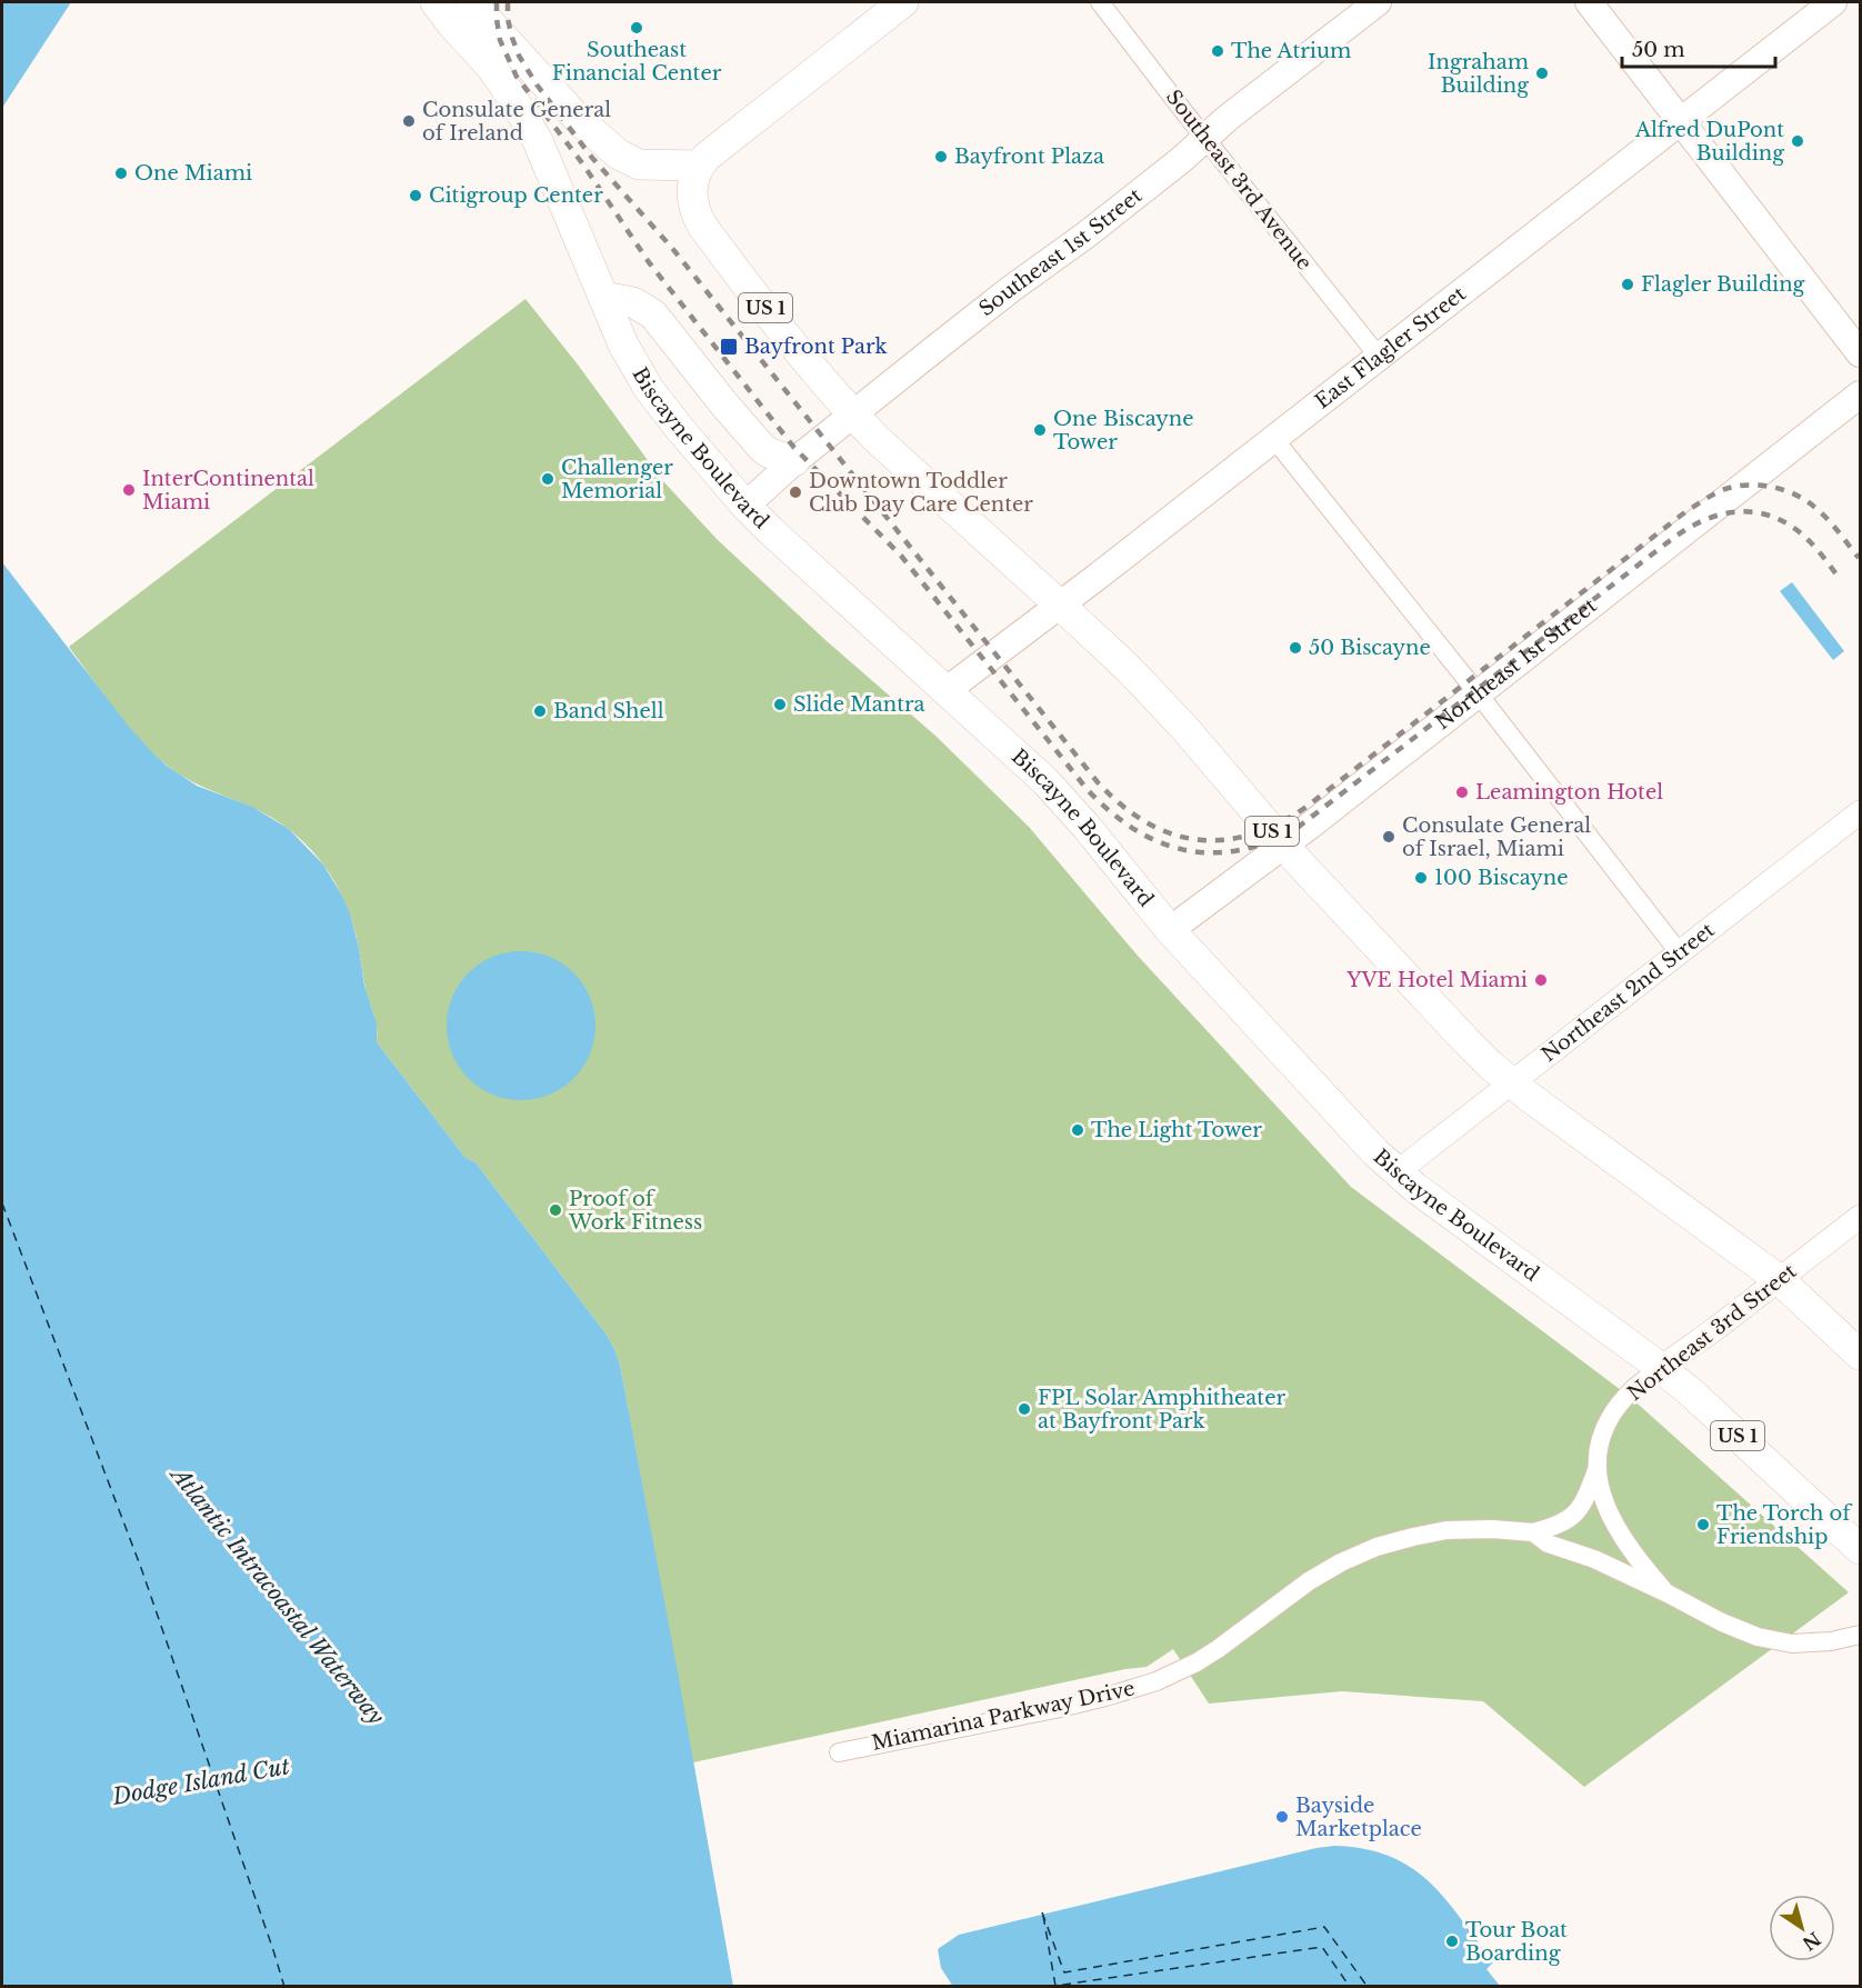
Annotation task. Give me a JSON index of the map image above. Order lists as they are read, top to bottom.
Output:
{
  "streets": {
    "main road": [
      "Southeast 1st Street",
      "US 1",
      "East Flagler Street",
      "Biscayne Boulevard",
      "Northeast 1st Street"
    ],
    "street": [
      "Southeast 3rd Avenue",
      "Northeast 2nd Street",
      "Northeast 3rd Street",
      "Miamarina Parkway Drive"
    ]
  },
  "crossings": [
    ["Southeast 3rd Avenue", "Southeast 1st Street"],
    ["Southeast 3rd Avenue", "East Flagler Street"],
    ["Southeast 1st Street", "US 1"],
    ["Southeast 1st Street", "Biscayne Boulevard"],
    ["US 1", "East Flagler Street"],
    ["US 1", "Northeast 1st Street"],
    ["US 1", "Northeast 2nd Street"],
    ["US 1", "Northeast 3rd Street"],
    ["East Flagler Street", "Biscayne Boulevard"],
    ["Biscayne Boulevard", "Northeast 1st Street"],
    ["Biscayne Boulevard", "Northeast 2nd Street"],
    ["Biscayne Boulevard", "Northeast 3rd Street"],
    ["Northeast 3rd Street", "Miamarina Parkway Drive"]
  ],
  "water": ["Atlantic Intracoastal Waterway", "Dodge Island Cut"],
  "places": {
    "other": [
      "Southeast Financial Center",
      "The Atrium",
      "Ingraham Building",
      "Consulate General of Ireland",
      "Alfred DuPont Building",
      "Bayfront Plaza",
      "One Miami",
      "Citigroup Center",
      "Flagler Building",
      "One Biscayne Tower",
      "Challenger Memorial",
      "InterContinental Miami",
      "Downtown Toddler Club Day Care Center",
      "50 Biscayne",
      "Slide Mantra",
      "Band Shell",
      "Leamington Hotel",
      "Consulate General of Israel, Miami",
      "100 Biscayne",
      "YVE Hotel Miami",
      "The Light Tower",
      "Proof of Work Fitness",
      "FPL Solar Amphitheater at Bayfront Park",
      "The Torch of Friendship",
      "Bayside Marketplace",
      "Tour Boat Boarding"
    ],
    "transit": ["Bayfront Park"]
  },
  "scale_bar": "50 m",
  "north": "bottom right"
}
